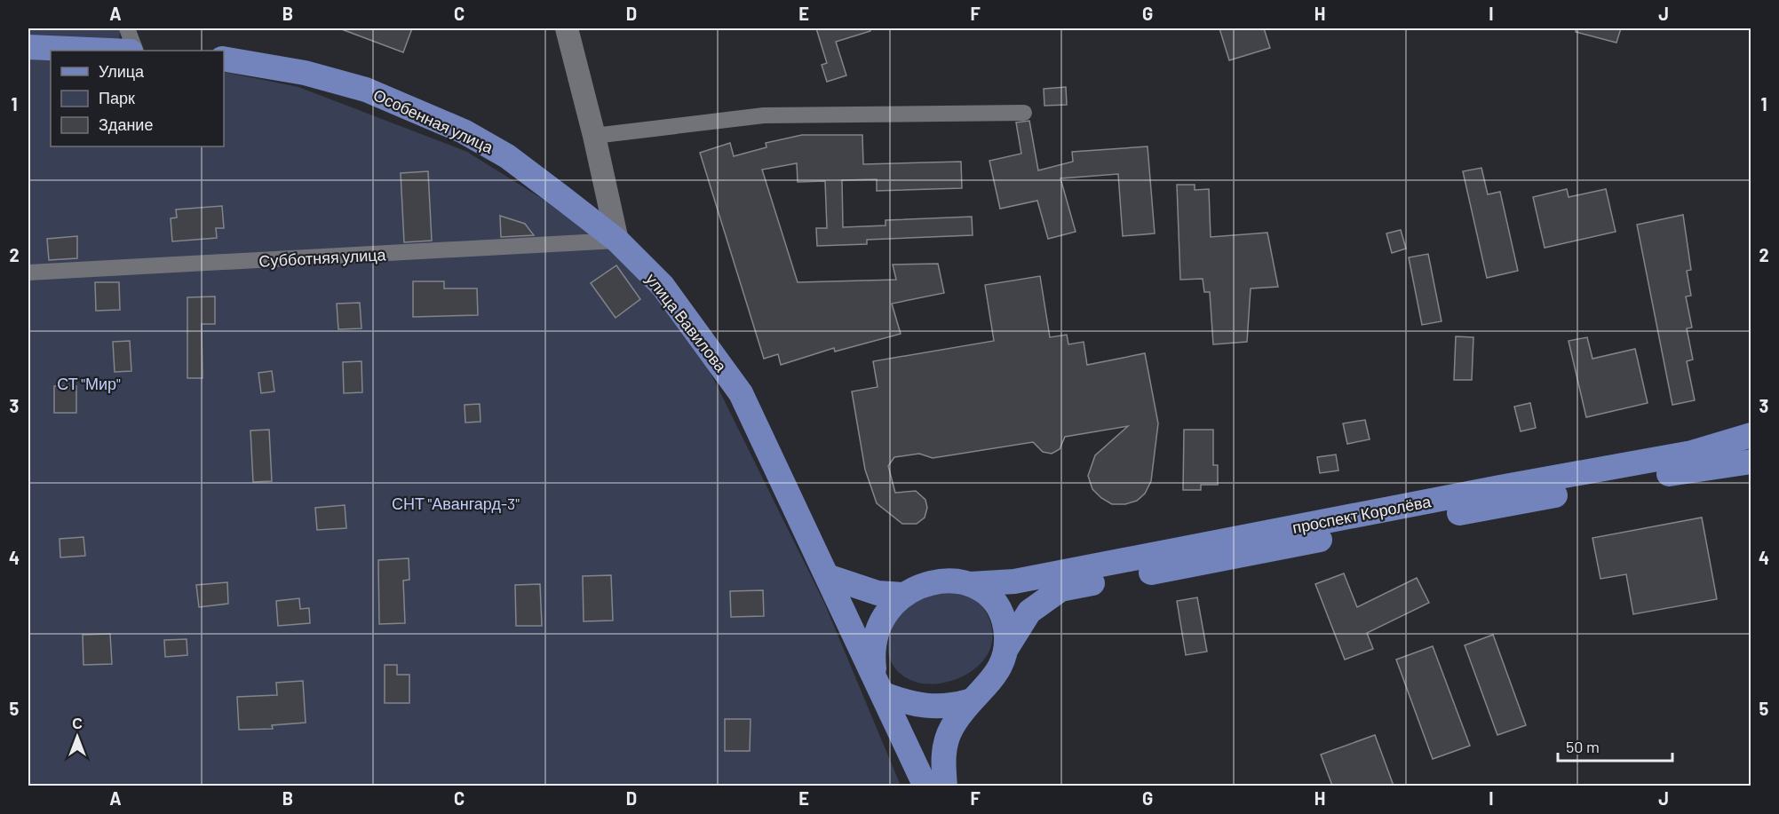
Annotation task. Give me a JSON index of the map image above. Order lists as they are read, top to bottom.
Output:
{
  "streets": {
    "main road": ["Особенная улица", "улица Вавилова", "проспект Королёва"],
    "street": ["Субботняя улица"]
  },
  "crossings": [
    ["Особенная улица", "Субботняя улица"],
    ["Особенная улица", "улица Вавилова"],
    ["Субботняя улица", "улица Вавилова"],
    ["улица Вавилова", "проспект Королёва"]
  ],
  "parks": ["СТ \"Мир\"", "СНТ \"Авангард-3\""],
  "legend": ["Улица", "Парк", "Здание"],
  "scale_bar": "50 m",
  "north": "top",
  "grid": {
    "columns": [
      "A",
      "B",
      "C",
      "D",
      "E",
      "F",
      "G",
      "H",
      "I",
      "J"
    ],
    "rows": [
      "1",
      "2",
      "3",
      "4",
      "5"
    ]
  }
}
